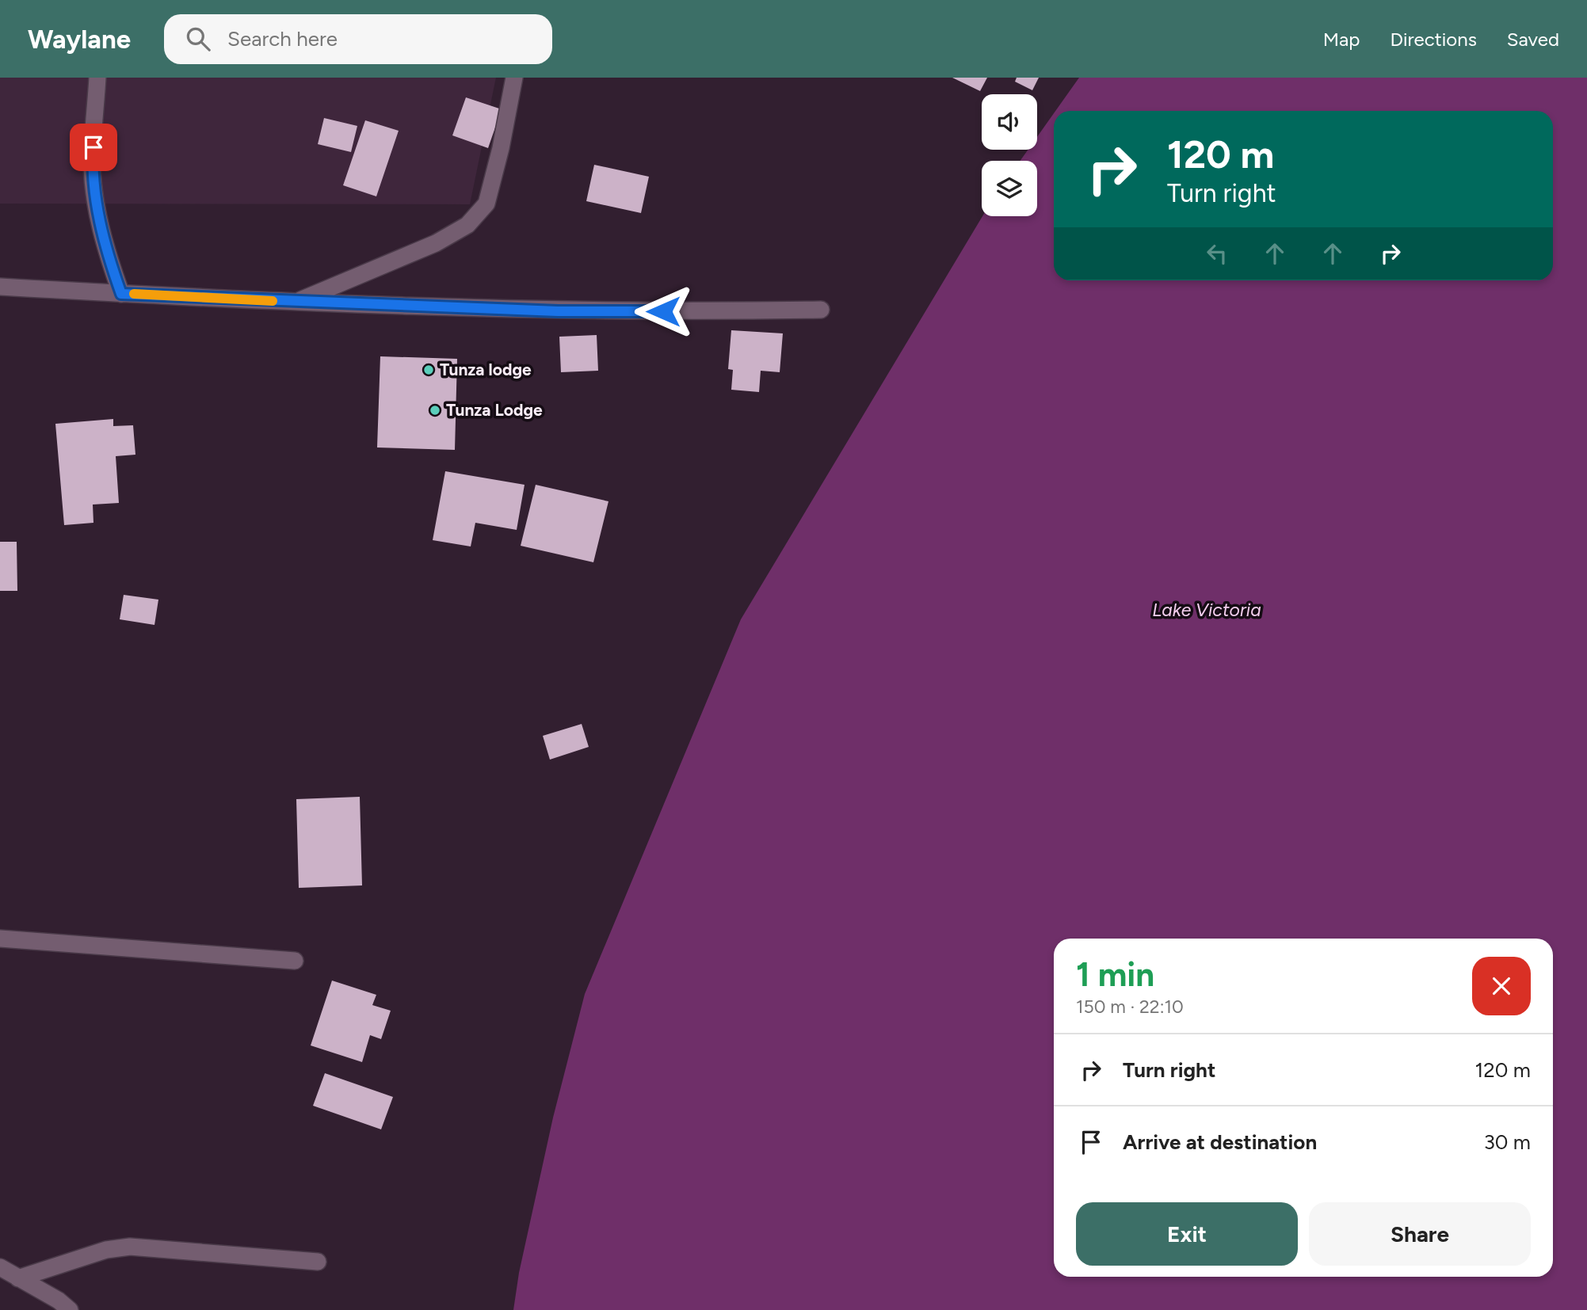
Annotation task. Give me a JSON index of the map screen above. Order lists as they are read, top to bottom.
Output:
{
  "water": ["Lake Victoria"],
  "places": ["Tunza lodge", "Tunza Lodge"],
  "page": {
    "header": "Waylane",
    "search": "Search here",
    "nav": ["Map", "Directions", "Saved"],
    "turn": ["120 m", "Turn right"],
    "heading": ["1 min", "150 m · 22:10"],
    "list": [
      {
        "name": "Turn right",
        "value": "120 m"
      },
      {
        "name": "Arrive at destination",
        "value": "30 m"
      }
    ],
    "buttons": ["Exit", "Share"]
  }
}
